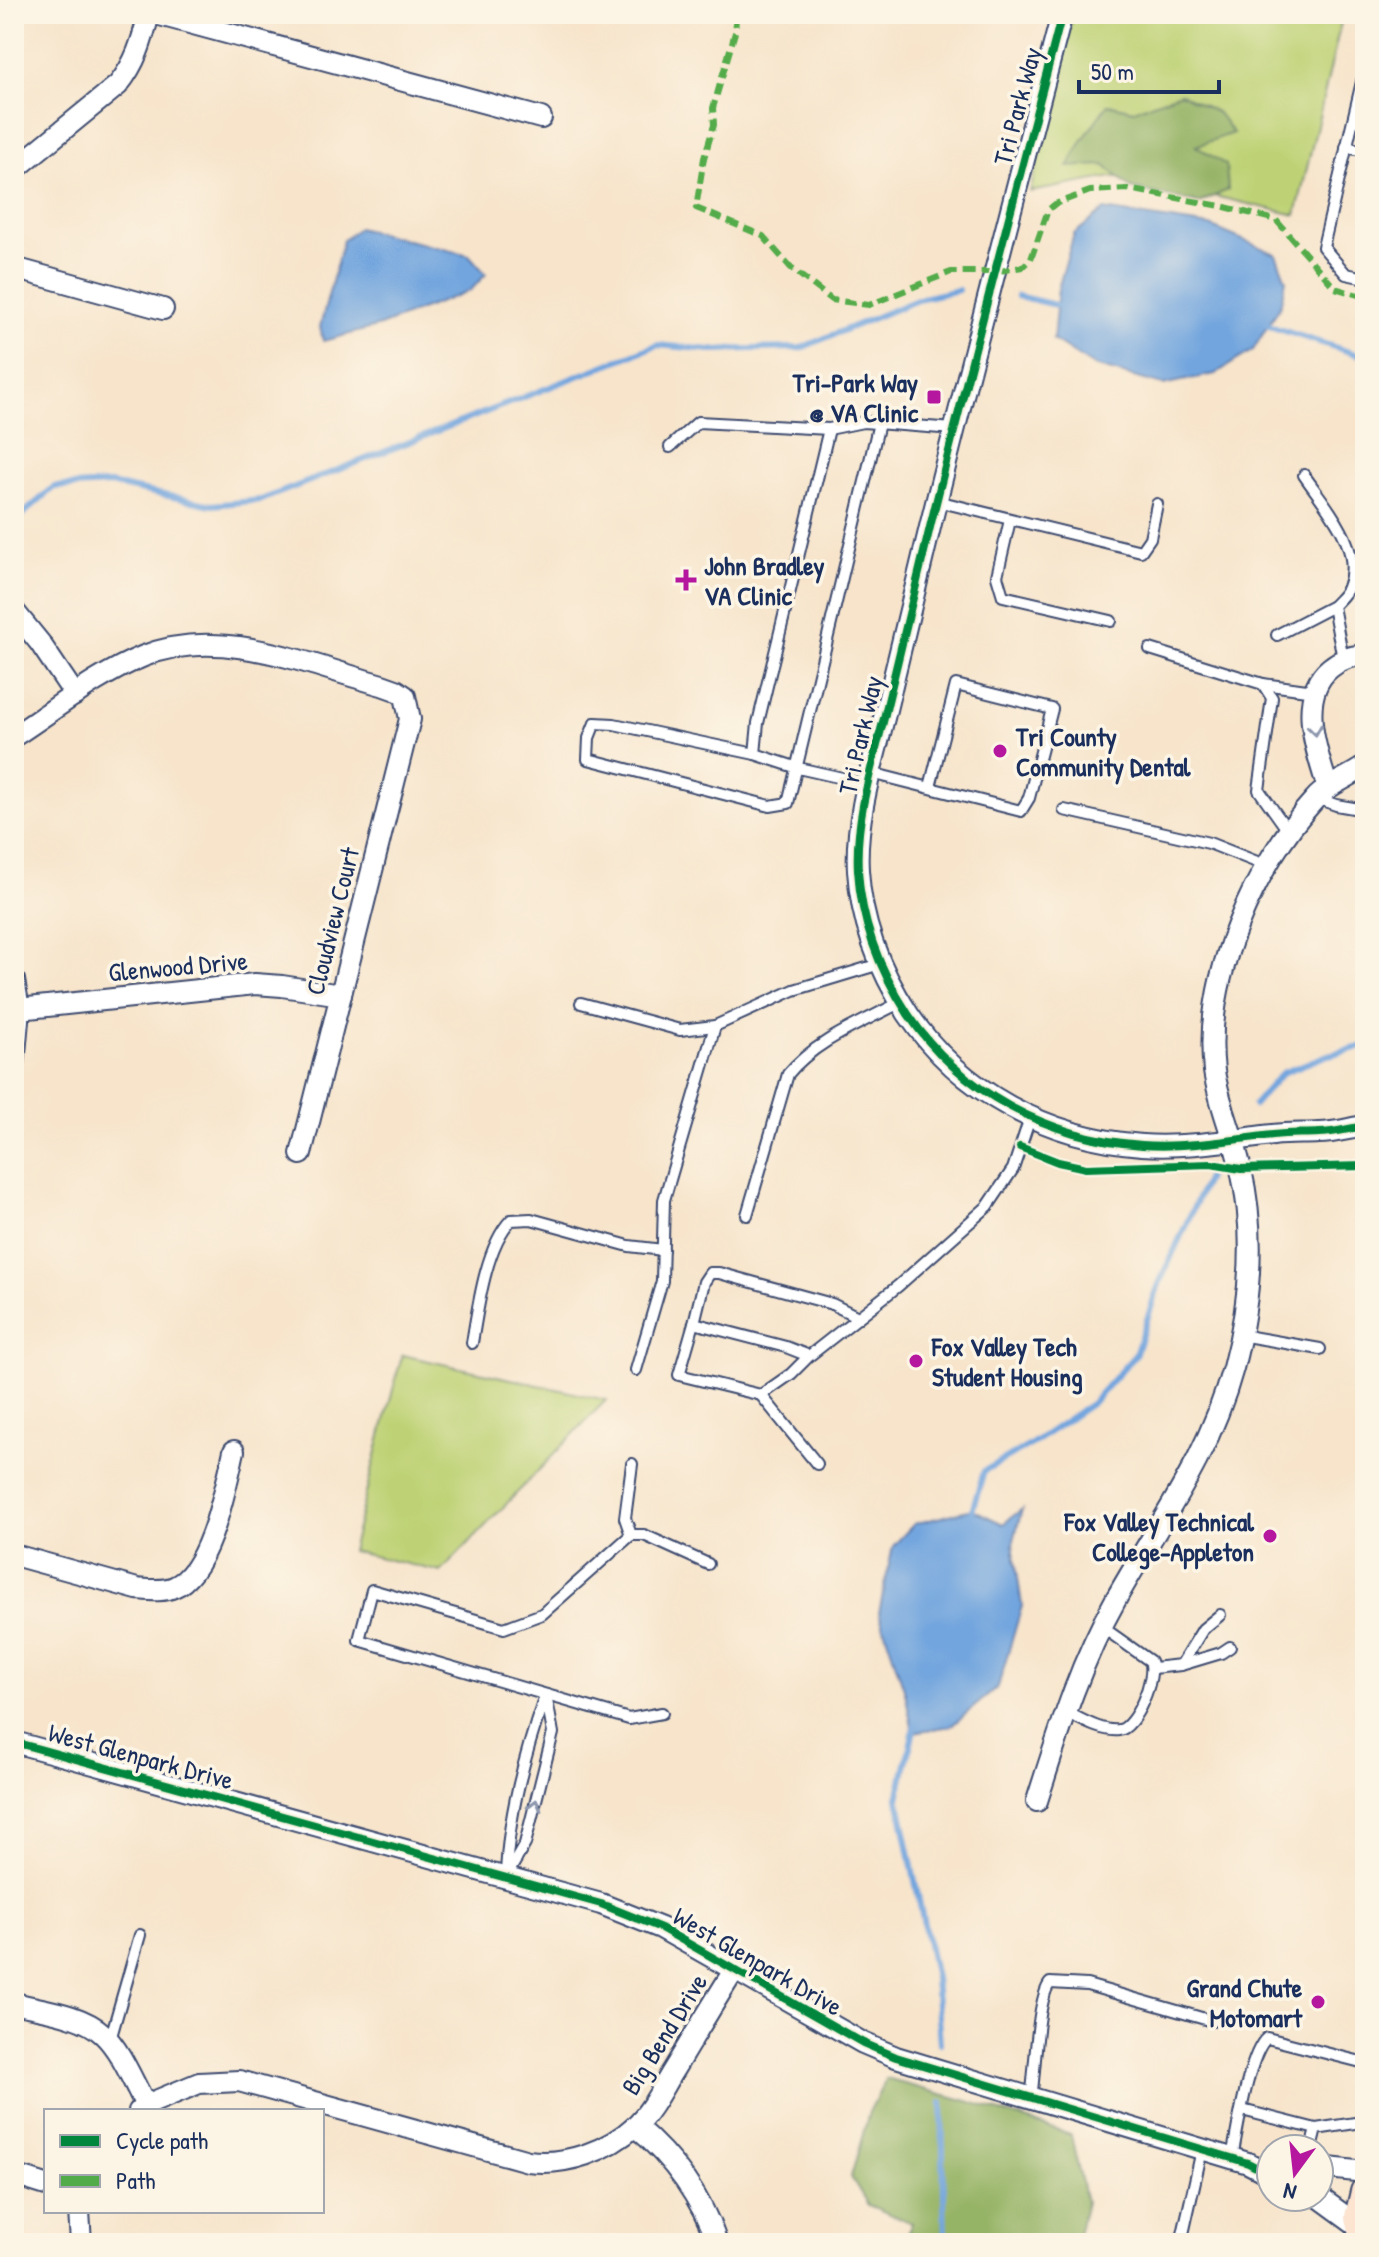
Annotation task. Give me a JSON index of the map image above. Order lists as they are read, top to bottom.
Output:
{
  "streets": {
    "street": [
      "Tri Park Way",
      "Cloudview Court",
      "Glenwood Drive",
      "West Glenpark Drive",
      "Big Bend Drive"
    ]
  },
  "crossings": [
    ["Cloudview Court", "Glenwood Drive"],
    ["West Glenpark Drive", "Big Bend Drive"]
  ],
  "places": {
    "transit": ["Tri-Park Way @ VA Clinic"],
    "health": ["John Bradley VA Clinic"],
    "other": [
      "Tri County Community Dental",
      "Fox Valley Tech Student Housing",
      "Fox Valley Technical College-Appleton",
      "Grand Chute Motomart"
    ]
  },
  "legend": ["Cycle path", "Path"],
  "scale_bar": "50 m",
  "north": "bottom"
}
